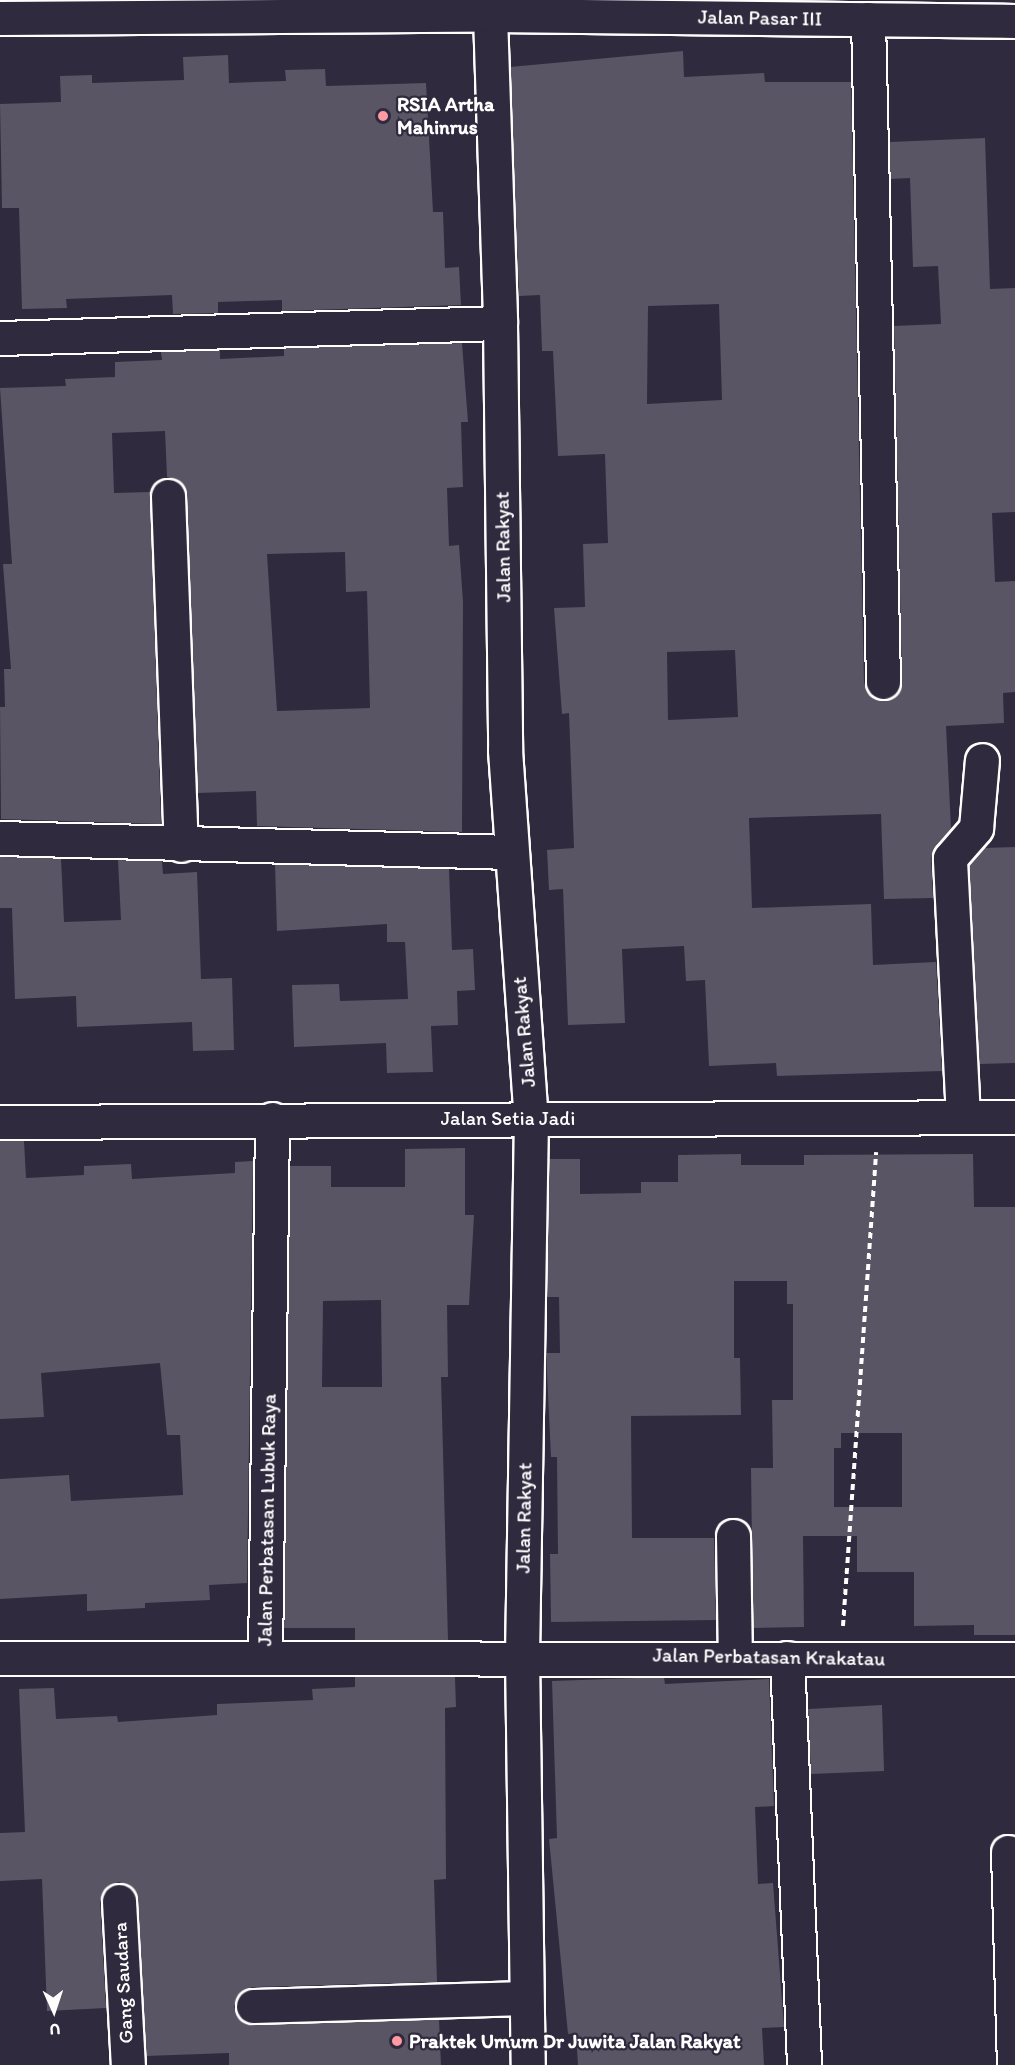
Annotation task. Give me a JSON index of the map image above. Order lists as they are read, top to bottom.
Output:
{
  "streets": {
    "street": [
      "Jalan Pasar III",
      "Jalan Rakyat",
      "Jalan Setia Jadi",
      "Jalan Perbatasan Lubuk Raya",
      "Jalan Perbatasan Krakatau",
      "Gang Saudara"
    ]
  },
  "crossings": [
    ["Jalan Pasar III", "Jalan Rakyat"],
    ["Jalan Rakyat", "Jalan Setia Jadi"],
    ["Jalan Rakyat", "Jalan Perbatasan Krakatau"],
    ["Jalan Setia Jadi", "Jalan Perbatasan Lubuk Raya"],
    ["Jalan Perbatasan Lubuk Raya", "Jalan Perbatasan Krakatau"]
  ],
  "places": ["RSIA Artha Mahinrus", "Praktek Umum Dr Juwita Jalan Rakyat"],
  "north": "bottom"
}
